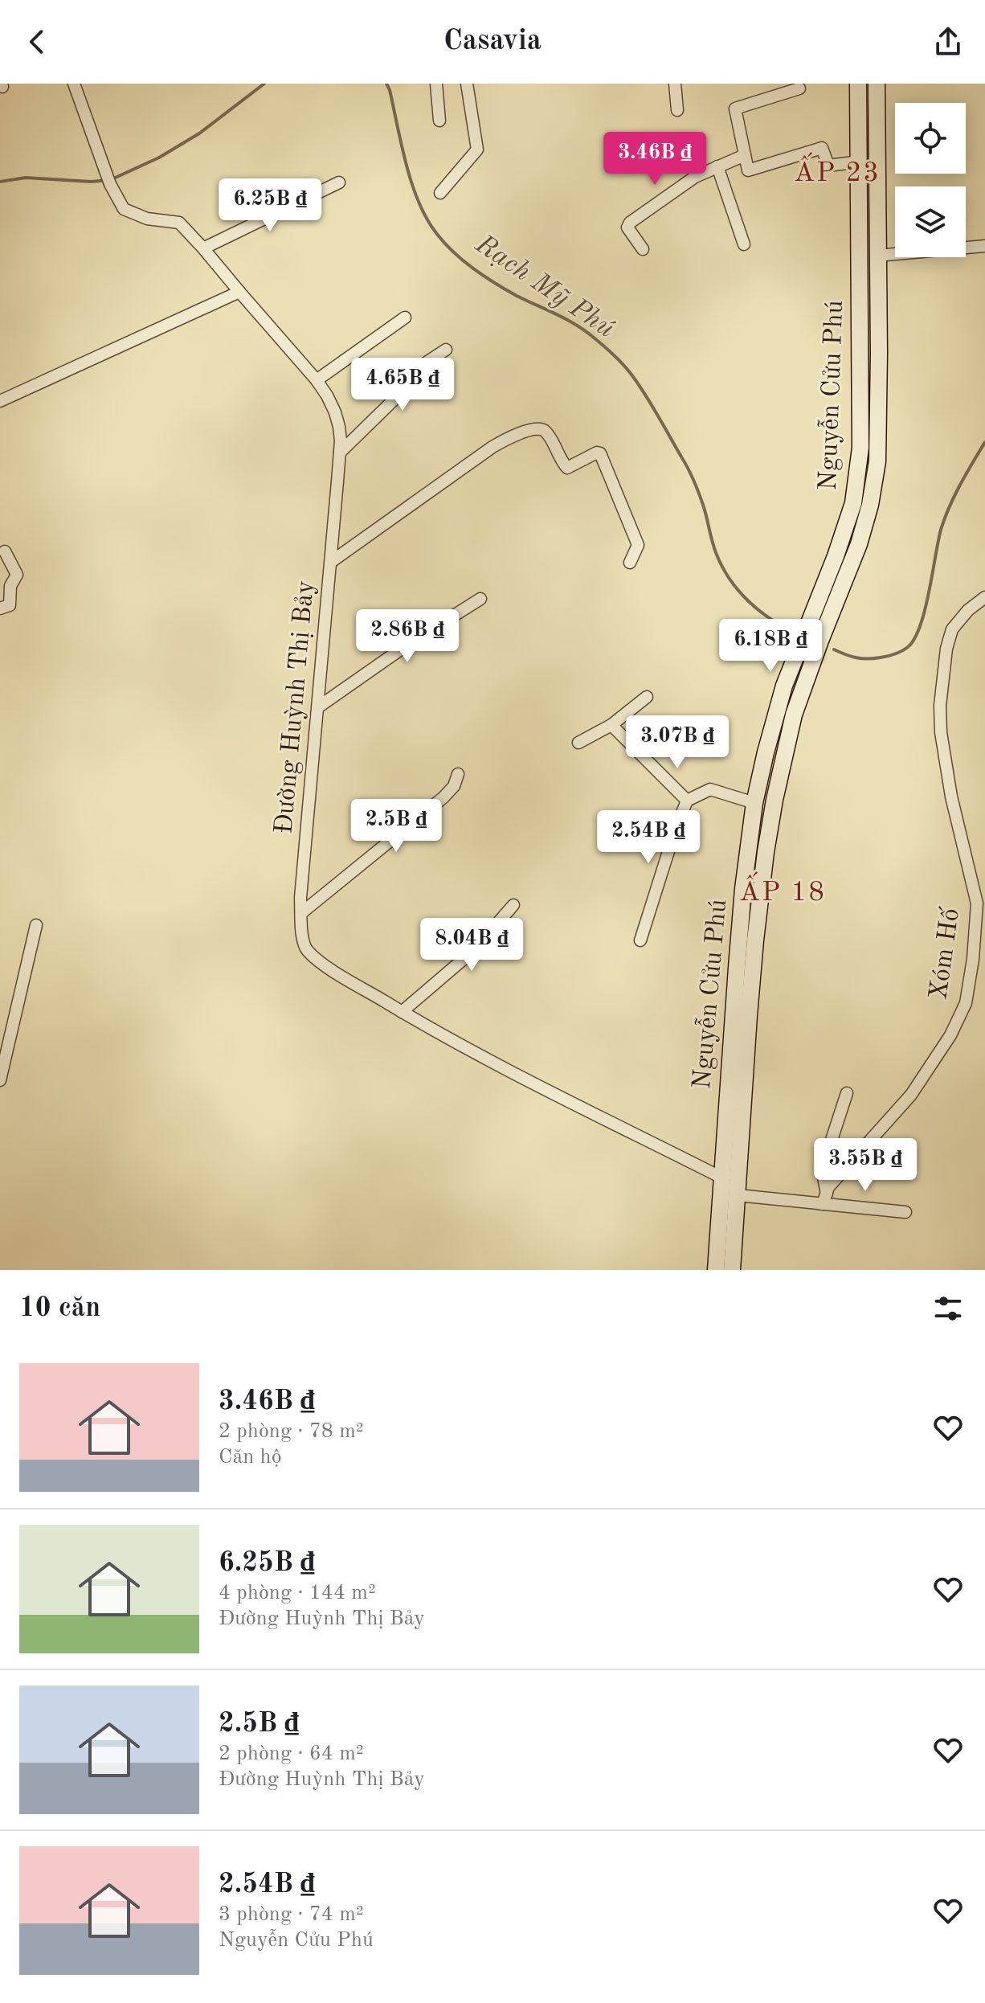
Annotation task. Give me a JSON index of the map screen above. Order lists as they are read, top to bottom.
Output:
{
  "streets": {
    "main road": ["Nguyễn Cửu Phú"],
    "street": ["Đường Huỳnh Thị Bảy", "Xóm Hố"]
  },
  "crossings": [
    ["Nguyễn Cửu Phú", "Đường Huỳnh Thị Bảy"]
  ],
  "districts": ["ẤP 23", "ẤP 18"],
  "water": ["Rạch Mỹ Phú"],
  "page": {
    "header": "Casavia",
    "price": [
      "3.46B ₫",
      "6.25B ₫",
      "4.65B ₫",
      "2.86B ₫",
      "6.18B ₫",
      "3.07B ₫",
      "2.5B ₫",
      "2.54B ₫",
      "8.04B ₫",
      "3.55B ₫"
    ],
    "heading": "10 căn",
    "list": [
      {
        "name": "3.46B ₫",
        "note": "2 phòng · 78 m² · Căn hộ"
      },
      {
        "name": "6.25B ₫",
        "note": "4 phòng · 144 m² · Đường Huỳnh Thị Bảy"
      },
      {
        "name": "2.5B ₫",
        "note": "2 phòng · 64 m² · Đường Huỳnh Thị Bảy"
      },
      {
        "name": "2.54B ₫",
        "note": "3 phòng · 74 m² · Nguyễn Cửu Phú"
      }
    ]
  }
}
